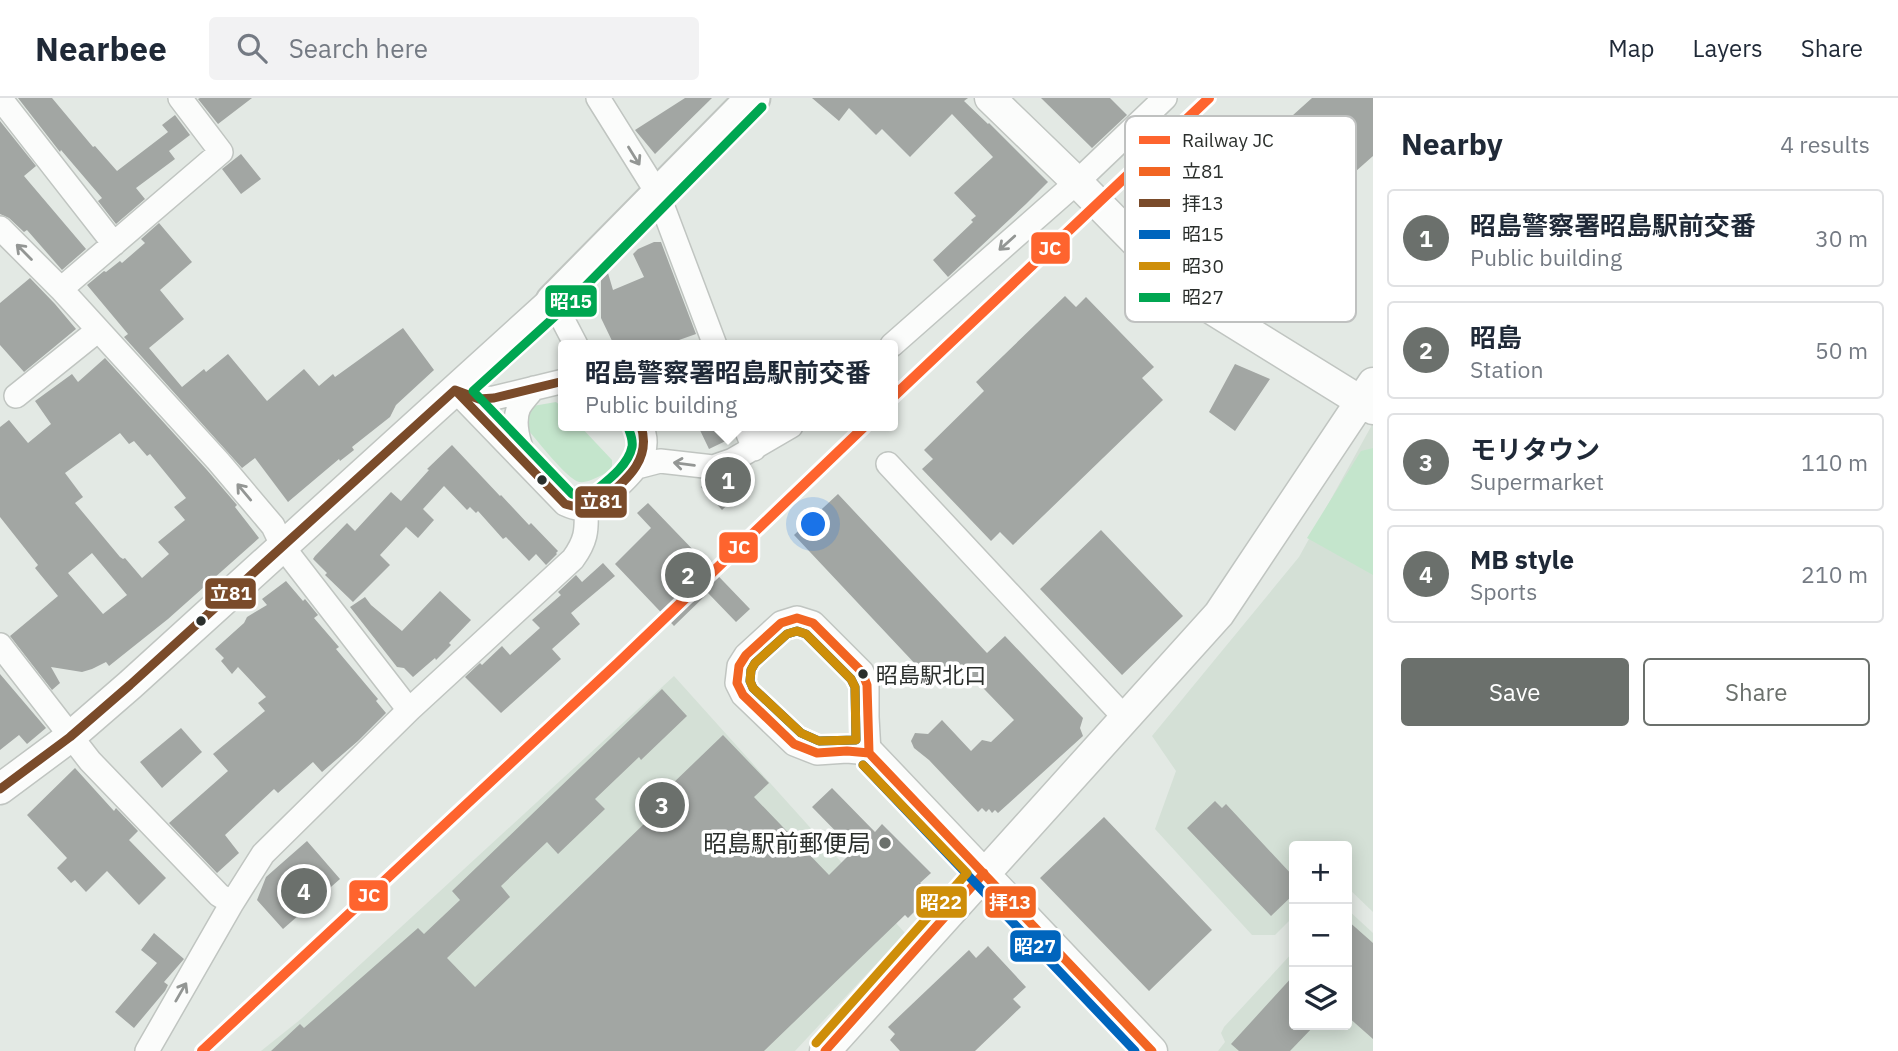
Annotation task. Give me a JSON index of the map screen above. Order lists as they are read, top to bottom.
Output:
{
  "places": ["昭島駅北口", "昭島駅前郵便局"],
  "lines": [
    "rail line JC",
    "transit line 昭15",
    "transit line 立81",
    "transit line 拝13",
    "transit line 昭27",
    "transit line 昭22"
  ],
  "legend": [
    "Railway JC",
    "立81",
    "拝13",
    "昭15",
    "昭30",
    "昭27"
  ],
  "page": {
    "header": "Nearbee",
    "search": "Search here",
    "nav": ["Map", "Layers", "Share"],
    "heading": ["Nearby", "4 results"],
    "list": [
      {
        "mark": "1",
        "name": "昭島警察署昭島駅前交番",
        "note": "Public building",
        "value": "30 m"
      },
      {
        "mark": "2",
        "name": "昭島",
        "note": "Station",
        "value": "50 m"
      },
      {
        "mark": "3",
        "name": "モリタウン",
        "note": "Supermarket",
        "value": "110 m"
      },
      {
        "mark": "4",
        "name": "MB style",
        "note": "Sports",
        "value": "210 m"
      }
    ],
    "popup": ["昭島警察署昭島駅前交番", "Public building"],
    "pins": [
      "1",
      "2",
      "3",
      "4"
    ],
    "buttons": ["Save", "Share"],
    "map_buttons": ["+", "−"]
  }
}
